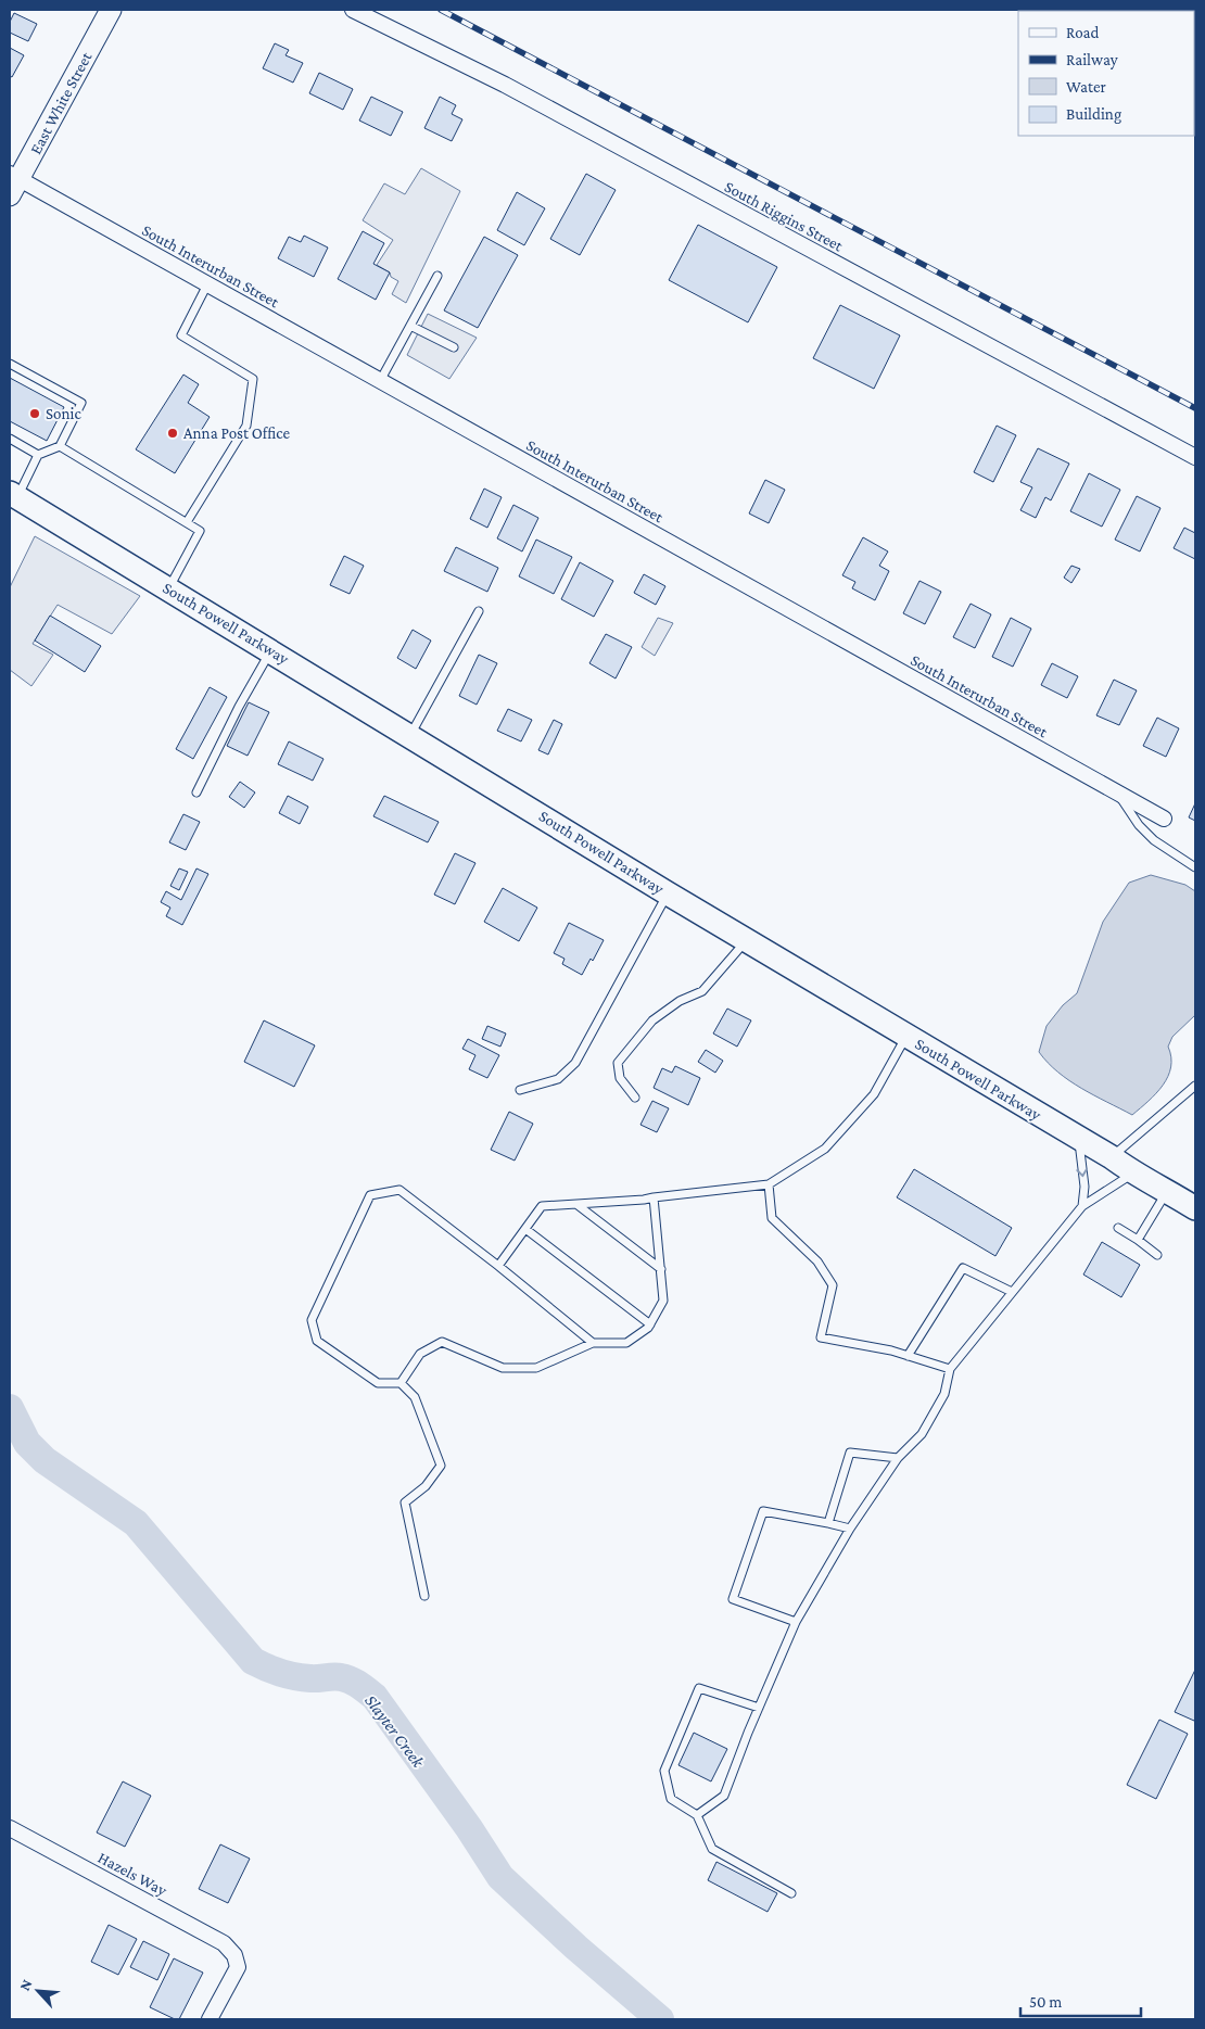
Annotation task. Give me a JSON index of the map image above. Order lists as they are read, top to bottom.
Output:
{
  "streets": {
    "main road": ["East White Street", "South Powell Parkway"],
    "street": ["South Riggins Street", "South Interurban Street", "Hazels Way"]
  },
  "crossings": [
    ["East White Street", "South Interurban Street"]
  ],
  "water": ["Slayter Creek"],
  "places": ["Sonic", "Anna Post Office"],
  "legend": [
    "Road",
    "Railway",
    "Water",
    "Building"
  ],
  "scale_bar": "50 m",
  "north": "top left"
}
